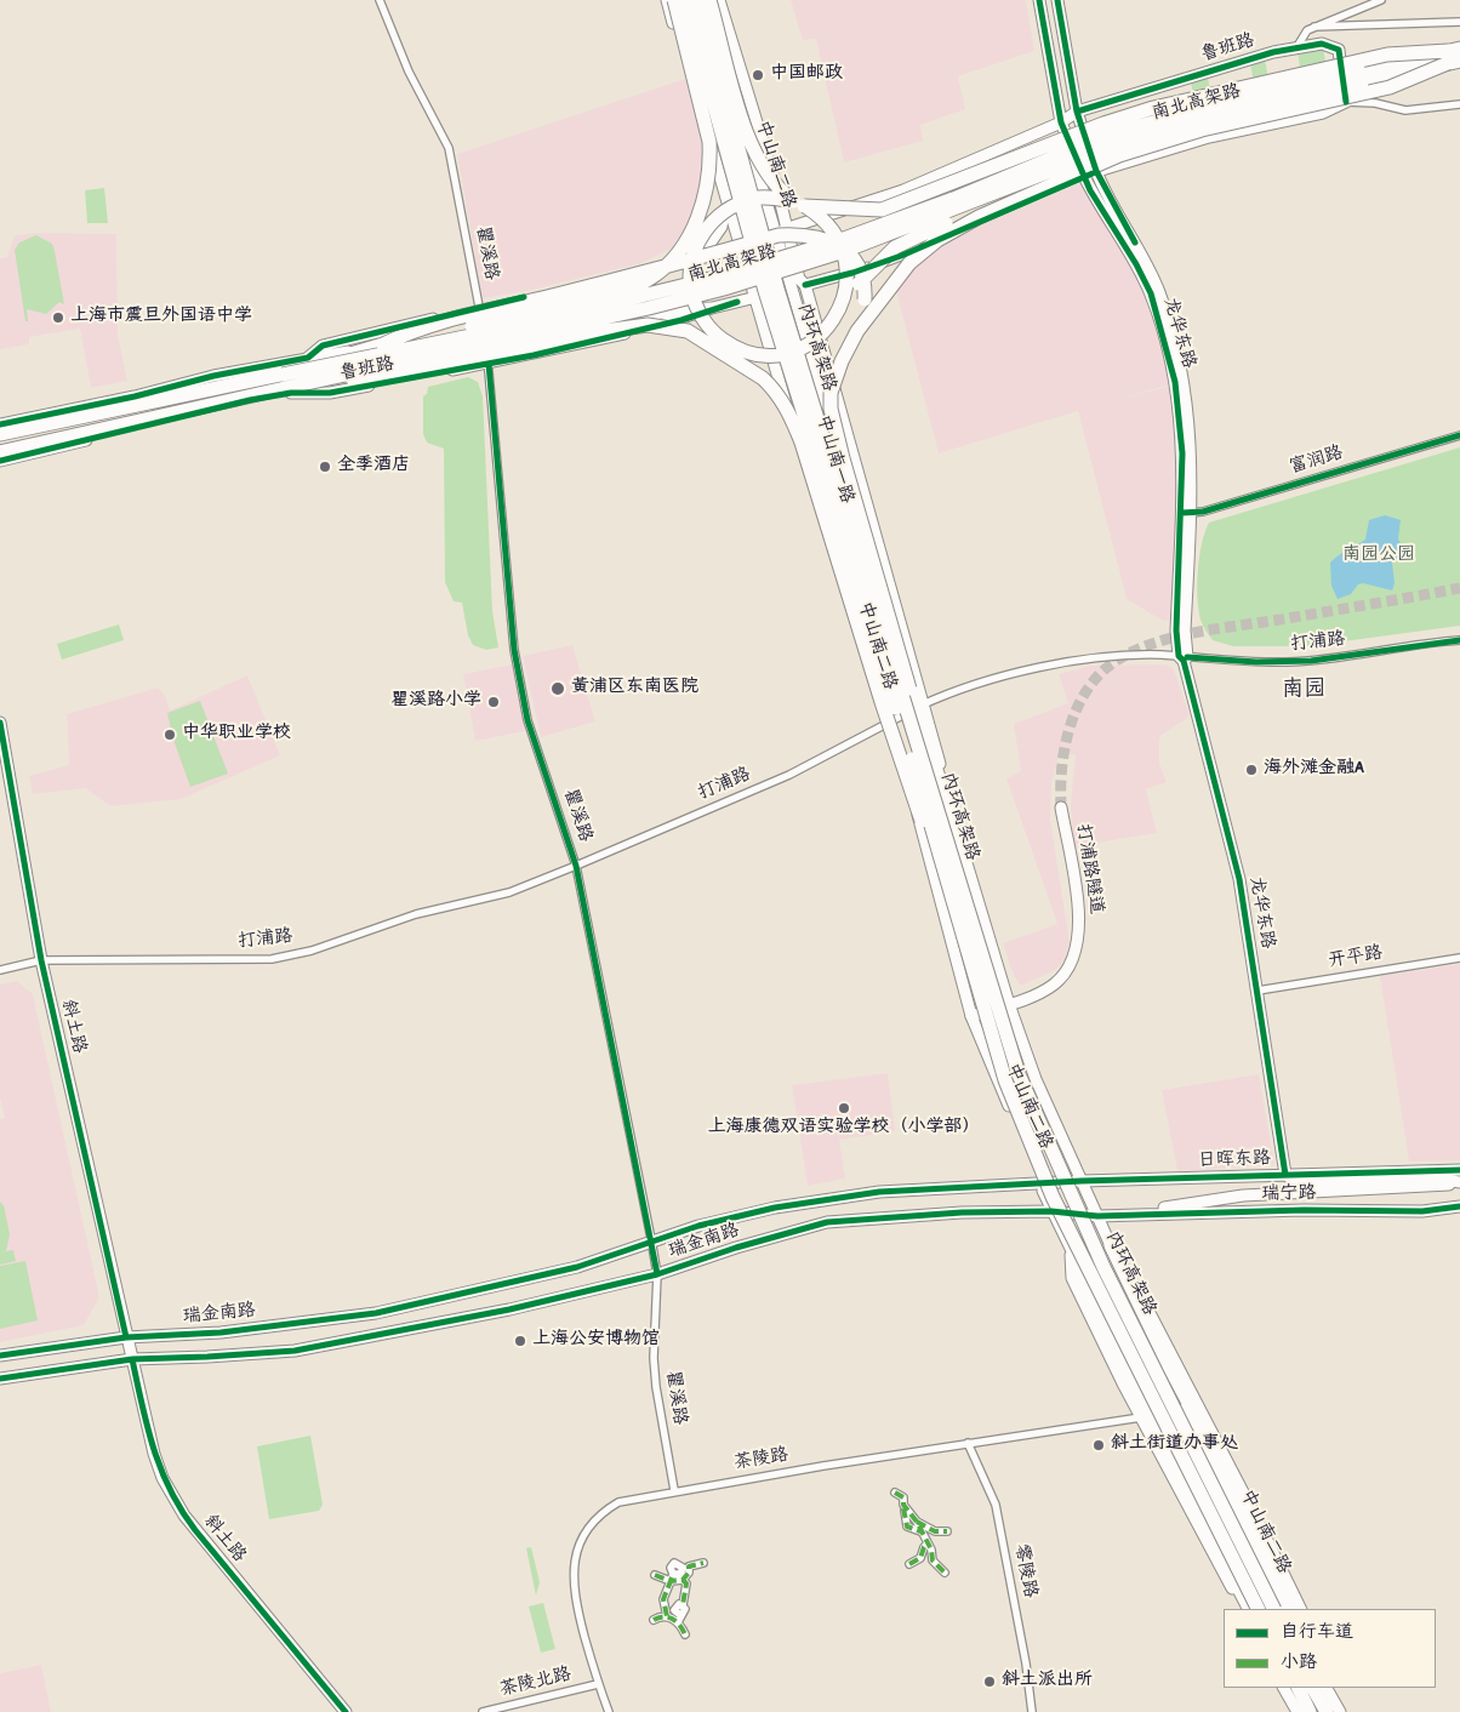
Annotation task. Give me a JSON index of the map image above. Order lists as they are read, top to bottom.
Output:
{
  "streets": {
    "highway": ["南北高架路", "内环高架路"],
    "main road": [
      "鲁班路",
      "中山南二路",
      "龙华东路",
      "中山南一路",
      "打浦路隧道",
      "斜土路",
      "日晖东路",
      "瑞宁路",
      "瑞金南路"
    ],
    "street": [
      "瞿溪路",
      "富润路",
      "打浦路",
      "开平路",
      "茶陵路",
      "零陵路",
      "茶陵北路"
    ]
  },
  "crossings": [
    ["鲁班路", "南北高架路"],
    ["鲁班路", "中山南二路"],
    ["鲁班路", "瞿溪路"],
    ["鲁班路", "龙华东路"],
    ["鲁班路", "中山南一路"],
    ["中山南二路", "中山南一路"],
    ["中山南二路", "打浦路"],
    ["中山南二路", "打浦路隧道"],
    ["中山南二路", "日晖东路"],
    ["中山南二路", "瑞金南路"],
    ["中山南二路", "茶陵路"],
    ["瞿溪路", "打浦路"],
    ["瞿溪路", "瑞金南路"],
    ["瞿溪路", "茶陵路"],
    ["龙华东路", "富润路"],
    ["龙华东路", "打浦路"],
    ["龙华东路", "开平路"],
    ["龙华东路", "日晖东路"],
    ["中山南一路", "打浦路"],
    ["打浦路", "斜土路"],
    ["斜土路", "瑞金南路"],
    ["日晖东路", "瑞金南路"],
    ["茶陵路", "零陵路"],
    ["茶陵路", "茶陵北路"]
  ],
  "districts": ["南园"],
  "parks": ["南园公园"],
  "places": [
    "中国邮政",
    "上海市震旦外国语中学",
    "全季酒店",
    "黄浦区东南医院",
    "瞿溪路小学",
    "中华职业学校",
    "海外滩金融A",
    "上海康德双语实验学校（小学部）",
    "上海公安博物馆",
    "斜土街道办事处",
    "斜土派出所"
  ],
  "legend": ["自行车道", "小路"]
}
